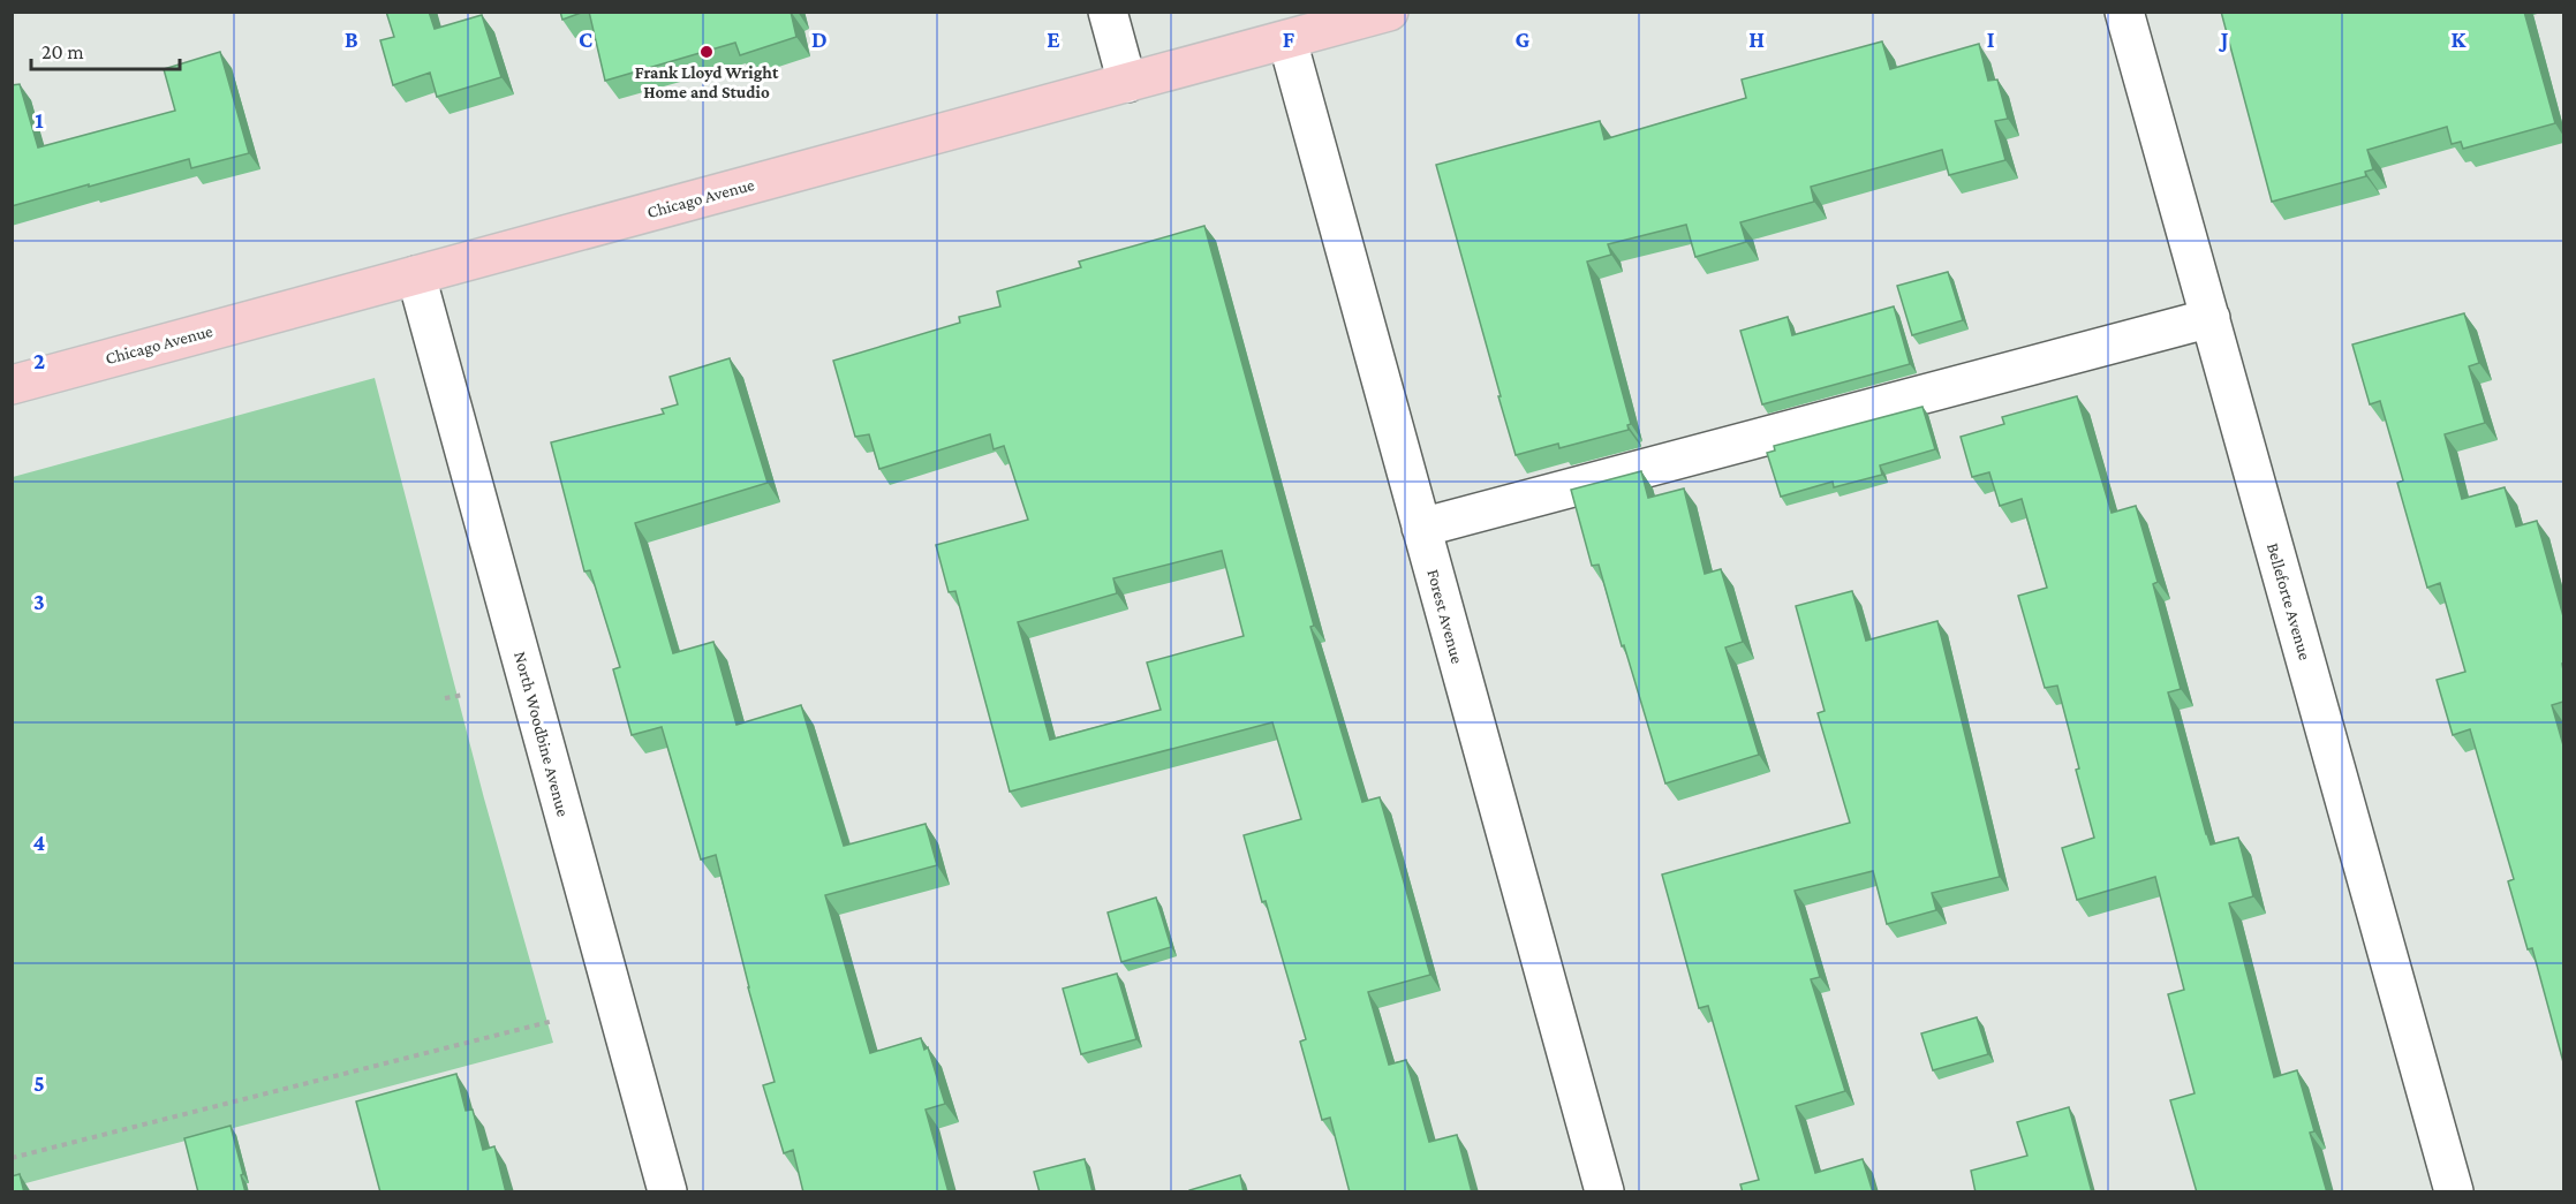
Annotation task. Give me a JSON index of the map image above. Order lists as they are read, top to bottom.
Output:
{
  "streets": {
    "main road": ["Chicago Avenue"],
    "street": ["Belleforte Avenue", "Forest Avenue", "North Woodbine Avenue"]
  },
  "crossings": [
    ["Chicago Avenue", "Forest Avenue"],
    ["Chicago Avenue", "North Woodbine Avenue"]
  ],
  "places": ["Frank Lloyd Wright Home and Studio"],
  "scale_bar": "20 m",
  "grid": {
    "columns": [
      "B",
      "C",
      "D",
      "E",
      "F",
      "G",
      "H",
      "I",
      "J",
      "K"
    ],
    "rows": [
      "1",
      "2",
      "3",
      "4",
      "5"
    ]
  }
}
